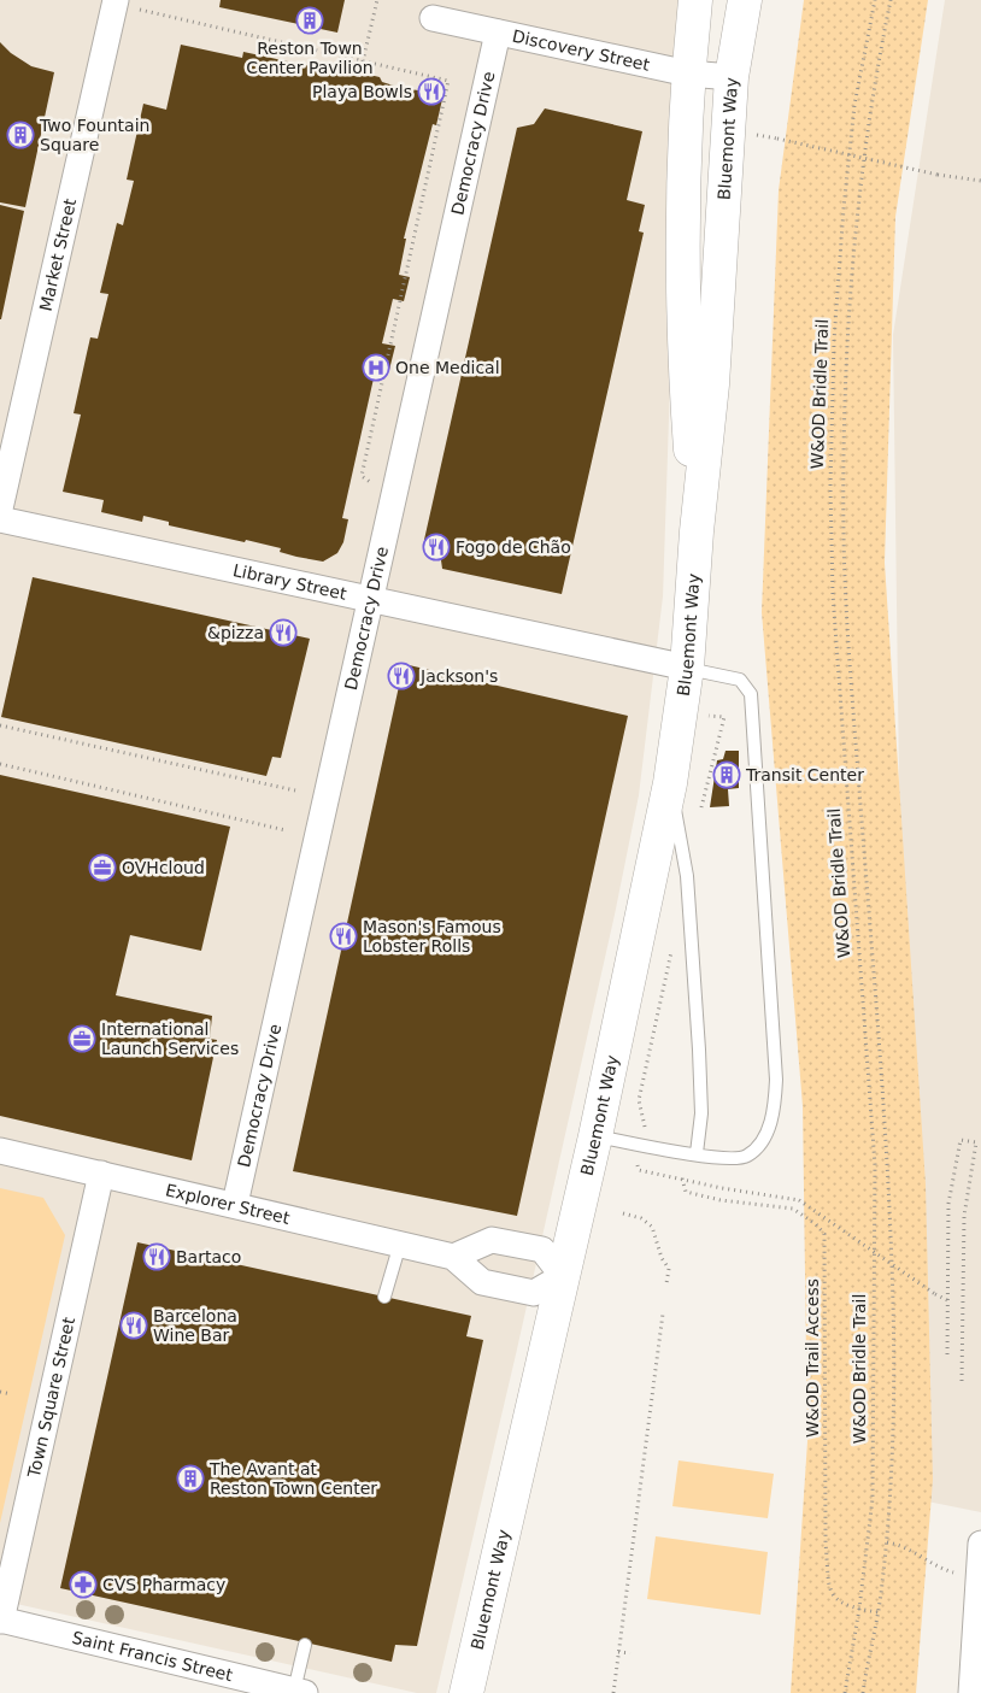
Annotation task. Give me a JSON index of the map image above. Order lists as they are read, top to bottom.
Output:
{
  "streets": {
    "street": [
      "Discovery Street",
      "Bluemont Way",
      "Democracy Drive",
      "Market Street",
      "Library Street",
      "Explorer Street",
      "Town Square Street",
      "Saint Francis Street"
    ],
    "path": ["W&OD Bridle Trail", "W&OD Trail Access"]
  },
  "crossings": [
    ["Discovery Street", "Bluemont Way"],
    ["Discovery Street", "Democracy Drive"],
    ["Bluemont Way", "Library Street"],
    ["Bluemont Way", "Explorer Street"],
    ["Democracy Drive", "Library Street"],
    ["Democracy Drive", "Explorer Street"],
    ["W&OD Bridle Trail", "W&OD Trail Access"],
    ["Explorer Street", "Town Square Street"],
    ["Town Square Street", "Saint Francis Street"]
  ],
  "places": {
    "building": [
      "Reston Town Center Pavilion",
      "Two Fountain Square",
      "Transit Center",
      "The Avant at Reston Town Center"
    ],
    "restaurant": [
      "Playa Bowls",
      "Fogo de Chão",
      "&pizza",
      "Jackson's",
      "Mason's Famous Lobster Rolls",
      "Bartaco",
      "Barcelona Wine Bar"
    ],
    "hospital": ["One Medical"],
    "office": ["OVHcloud", "International Launch Services"],
    "pharmacy": ["CVS Pharmacy"]
  }
}
